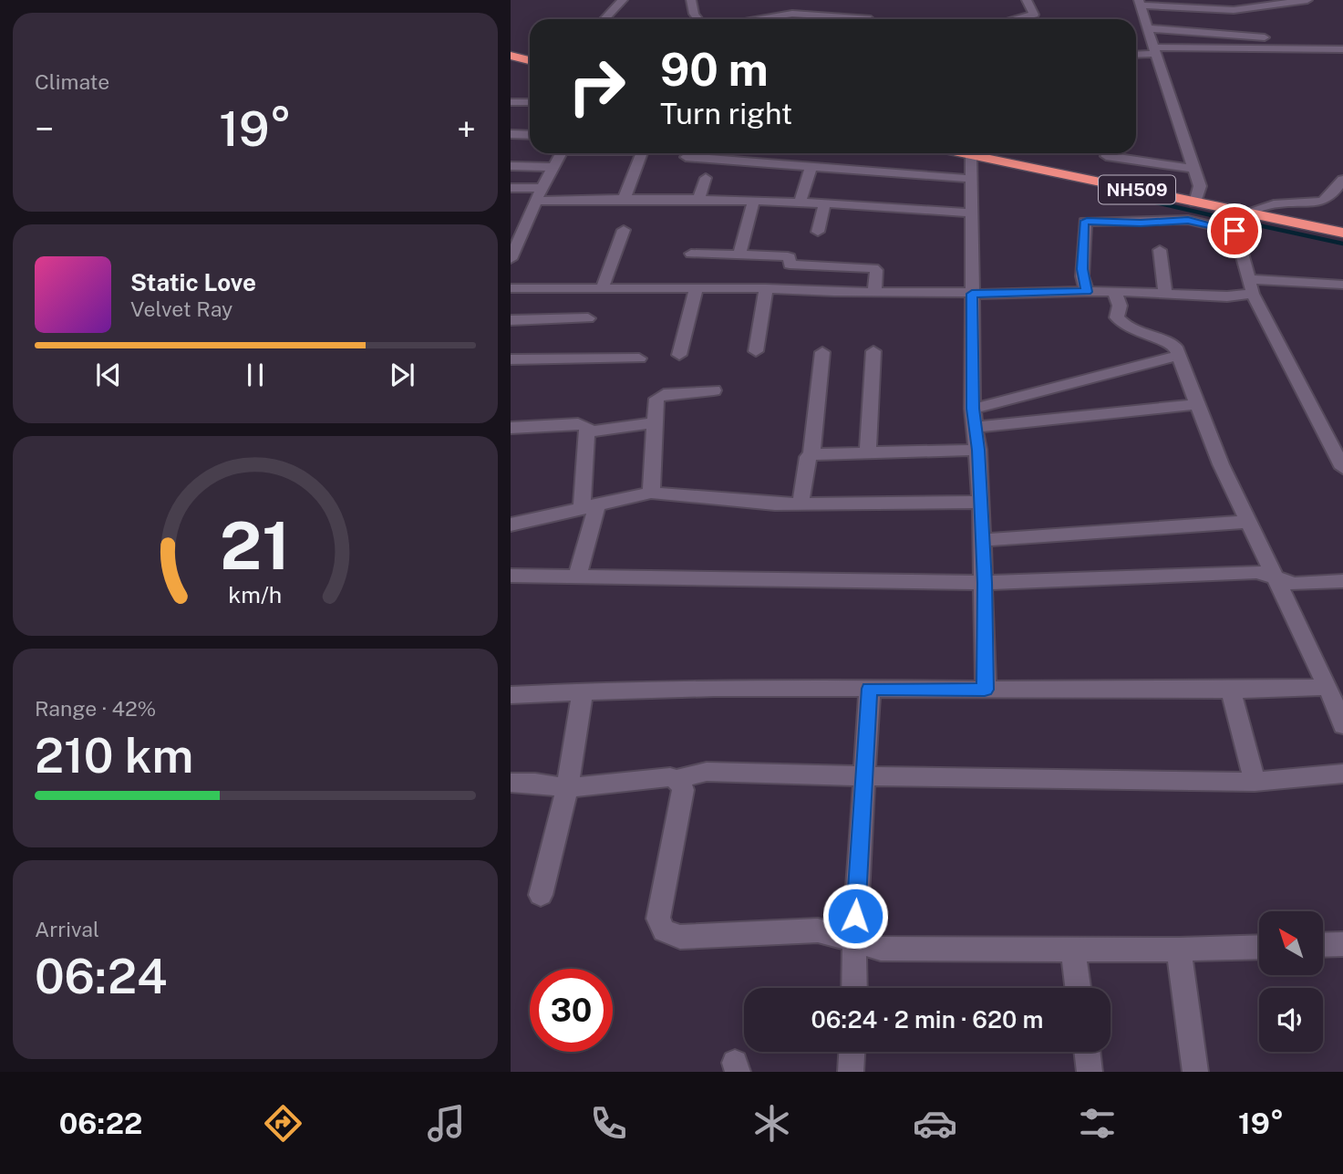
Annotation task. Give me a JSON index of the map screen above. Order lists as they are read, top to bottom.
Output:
{
  "streets": {
    "highway": ["NH509"]
  },
  "north": "top left",
  "page": {
    "tile": [
      "Climate",
      ["Range · 42%", "210 km"],
      ["Arrival", "06:24"]
    ],
    "turn": ["90 m", "Turn right"],
    "heat": ["−", "19°", "+"],
    "song": ["Static Love", "Velvet Ray"],
    "limit": "30",
    "trip": "06:24 · 2 min · 620 m",
    "tabs": ["06:22", "19°"],
    "gauge": ["21", "km/h"]
  }
}
